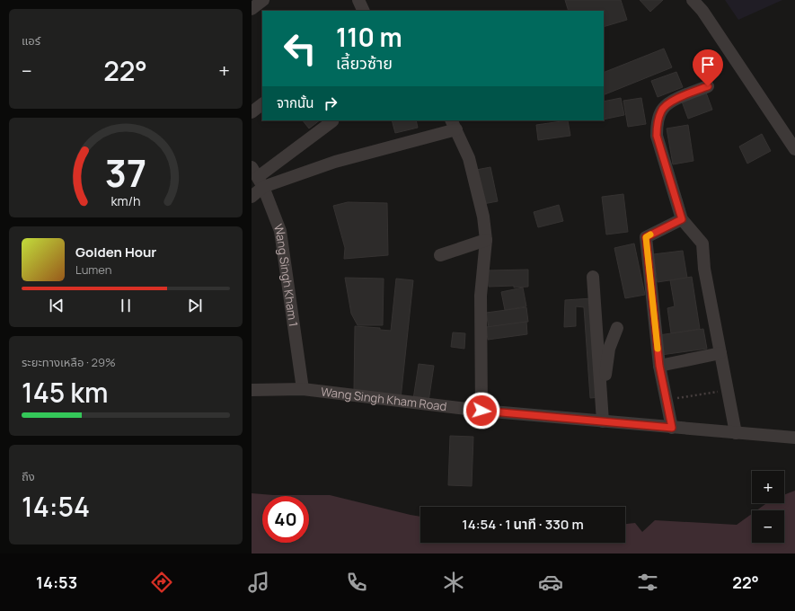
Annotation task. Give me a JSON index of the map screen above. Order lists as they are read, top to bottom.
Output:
{
  "streets": {
    "street": ["Wang Singh Kham 1", "Wang Singh Kham Road"]
  },
  "crossings": [
    ["Wang Singh Kham 1", "Wang Singh Kham Road"]
  ],
  "page": {
    "tile": [
      "แอร์",
      ["ระยะทางเหลือ · 29%", "145 km"],
      ["ถึง", "14:54"]
    ],
    "turn": ["110 m", "เลี้ยวซ้าย"],
    "heat": ["−", "22°", "+"],
    "then": "จากนั้น",
    "song": ["Golden Hour", "Lumen"],
    "map_buttons": ["+", "−"],
    "limit": "40",
    "trip": "14:54 · 1 นาที · 330 m",
    "tabs": ["14:53", "22°"],
    "gauge": ["37", "km/h"]
  }
}
